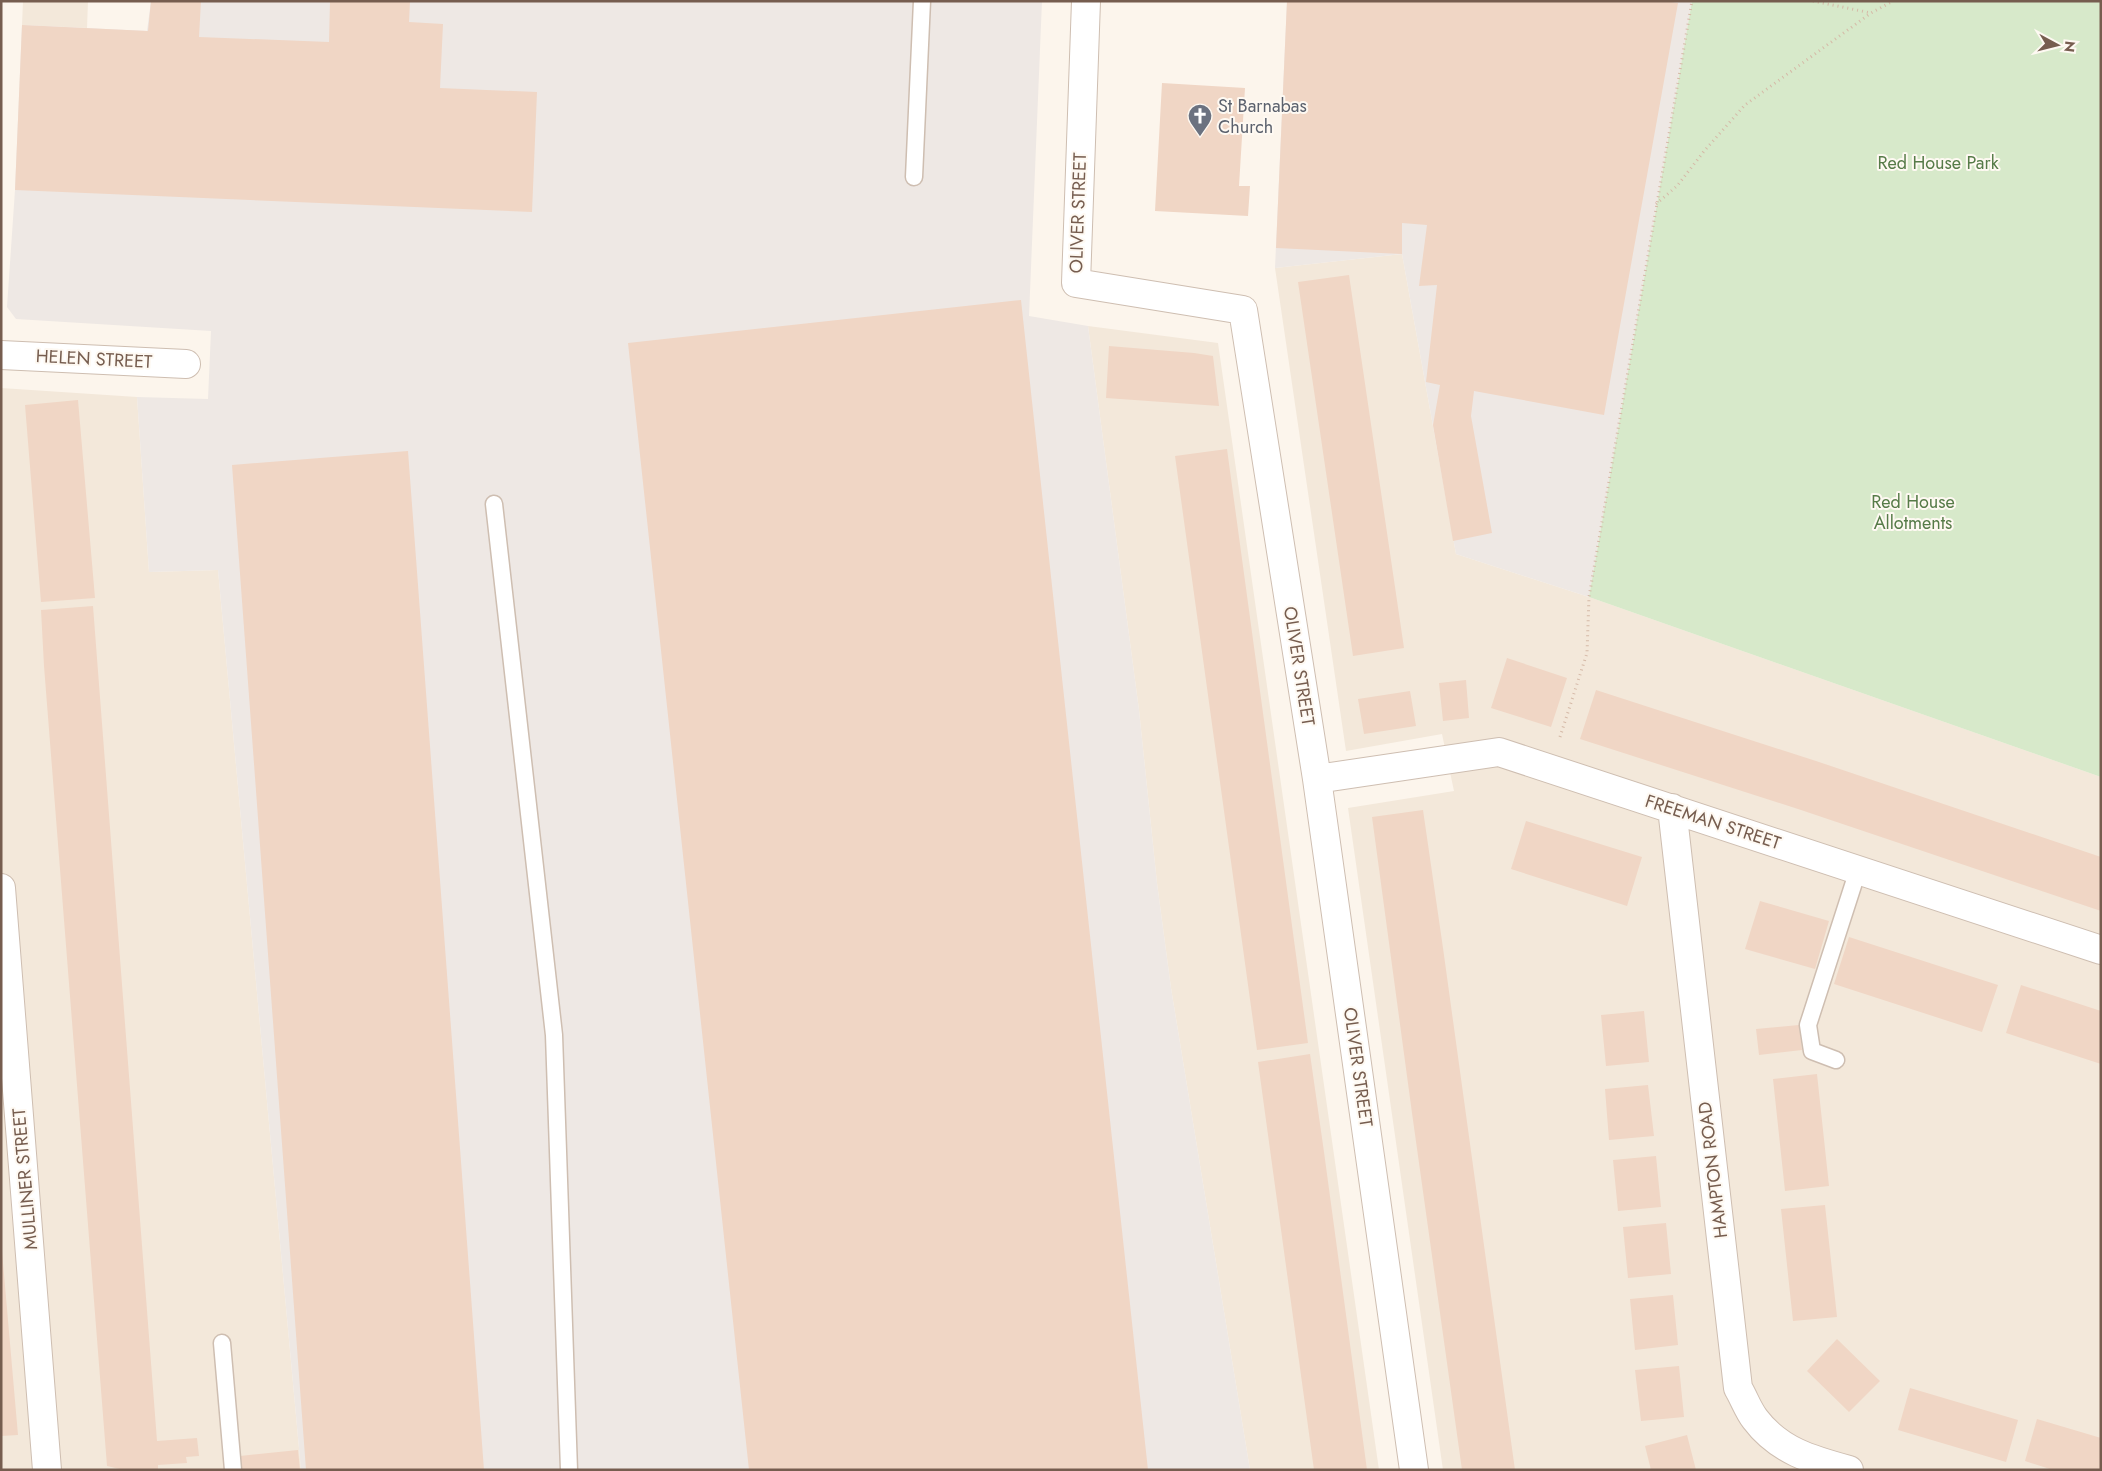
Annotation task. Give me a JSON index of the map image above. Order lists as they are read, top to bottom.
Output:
{
  "streets": {
    "street": [
      "OLIVER STREET",
      "HELEN STREET",
      "FREEMAN STREET",
      "HAMPTON ROAD",
      "MULLINER STREET"
    ]
  },
  "crossings": [
    ["OLIVER STREET", "FREEMAN STREET"],
    ["FREEMAN STREET", "HAMPTON ROAD"]
  ],
  "parks": ["Red House Park", "Red House Allotments"],
  "places": {
    "church": ["St Barnabas Church"]
  },
  "north": "right"
}
